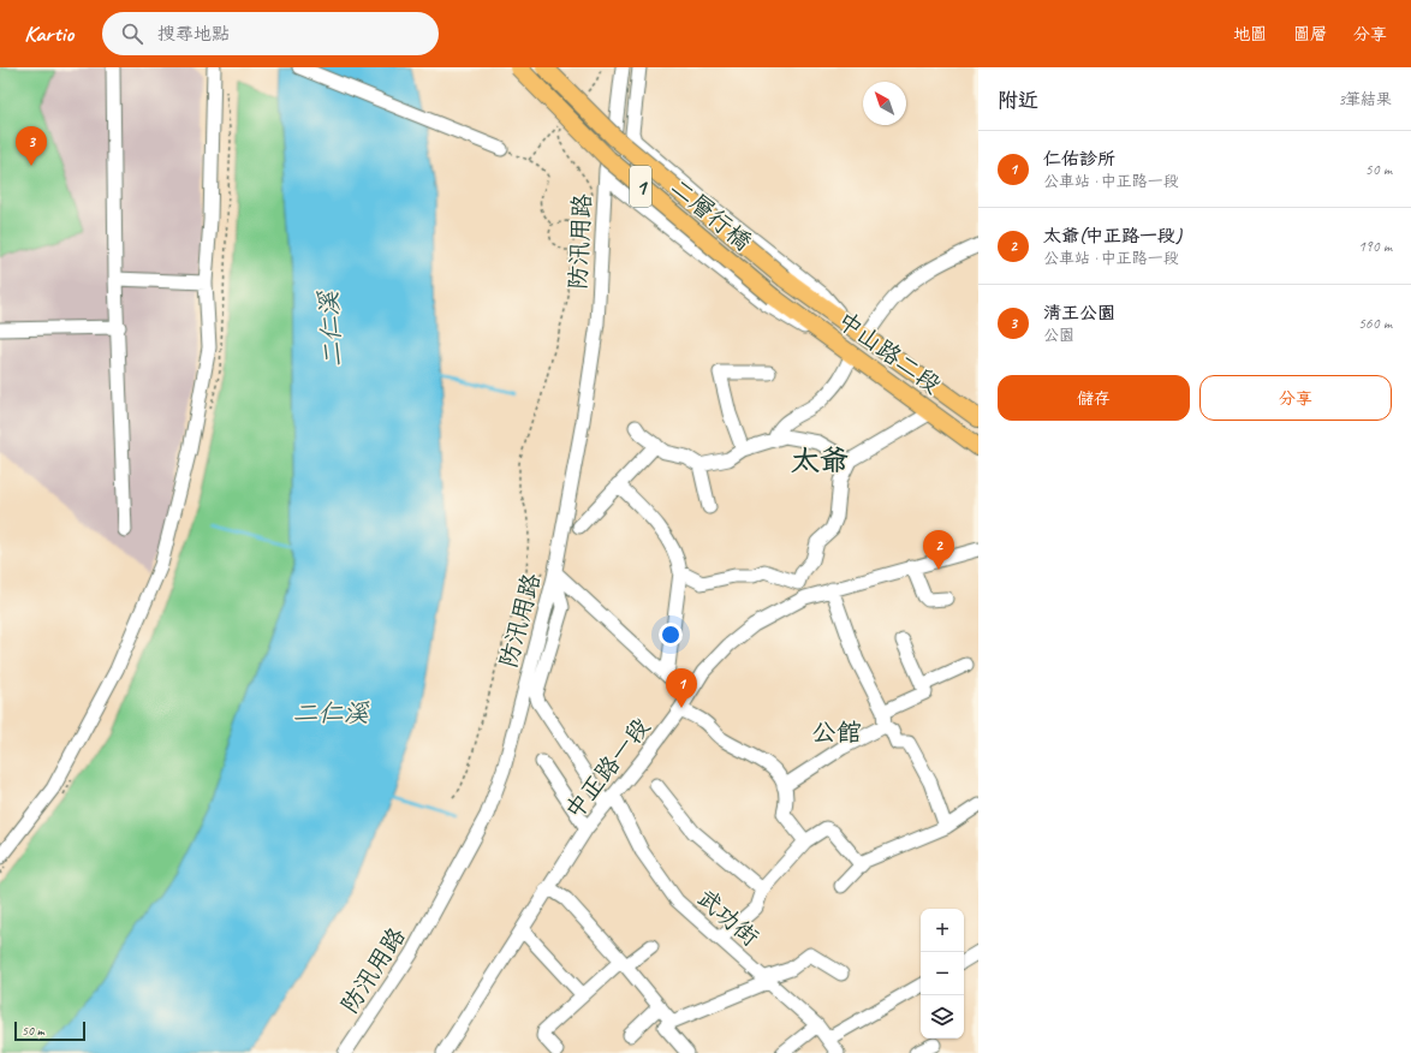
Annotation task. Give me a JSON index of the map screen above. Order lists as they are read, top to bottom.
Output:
{
  "streets": {
    "main road": ["1", "二層行橋", "中山路二段"],
    "street": ["防汛用路", "中正路一段", "武功街"]
  },
  "crossings": [
    ["二層行橋", "防汛用路"],
    ["二層行橋", "中山路二段"],
    ["防汛用路", "武功街"],
    ["中正路一段", "武功街"]
  ],
  "districts": ["太爺", "公館"],
  "water": ["二仁溪"],
  "scale_bar": "50 m",
  "north": "top left",
  "page": {
    "header": "Kartio",
    "search": "搜尋地點",
    "nav": ["地圖", "圖層", "分享"],
    "heading": ["附近", "3筆結果"],
    "pins": ["3", "2", "1"],
    "list": [
      {
        "mark": "1",
        "name": "仁佑診所",
        "note": "公車站 · 中正路一段",
        "value": "50 m"
      },
      {
        "mark": "2",
        "name": "太爺(中正路一段)",
        "note": "公車站 · 中正路一段",
        "value": "190 m"
      },
      {
        "mark": "3",
        "name": "清王公園",
        "note": "公園",
        "value": "560 m"
      }
    ],
    "buttons": ["儲存", "分享"],
    "map_buttons": ["+", "−"],
    "scale": "50 m"
  }
}
